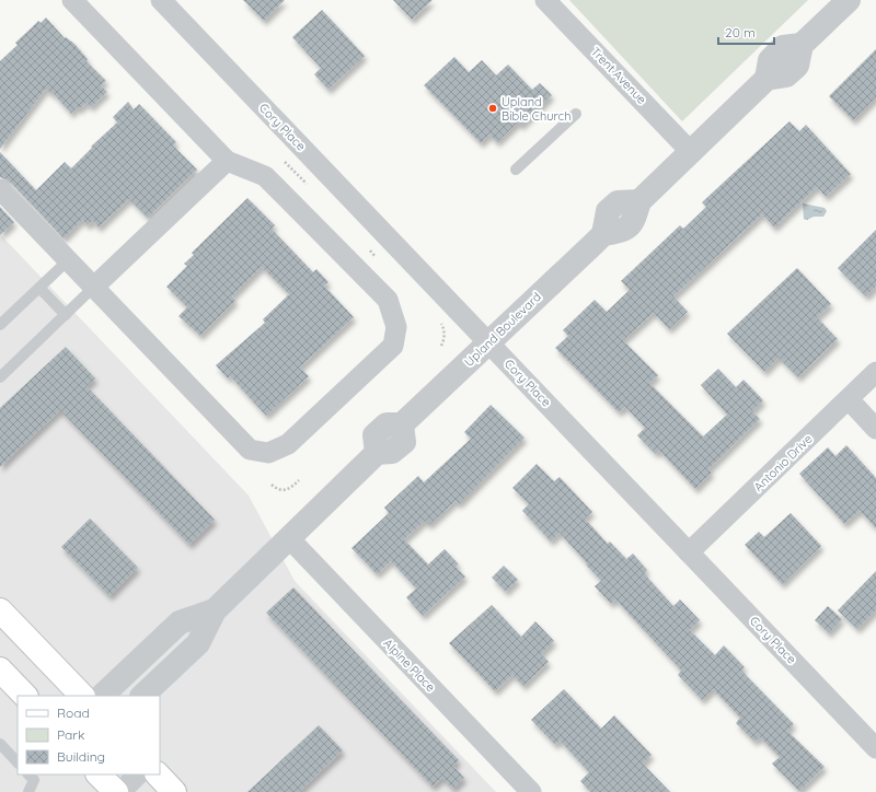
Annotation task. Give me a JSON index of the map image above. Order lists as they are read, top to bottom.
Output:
{
  "streets": {
    "street": [
      "Trent Avenue",
      "Cory Place",
      "Upland Boulevard",
      "Antonio Drive",
      "Alpine Place"
    ]
  },
  "crossings": [
    ["Trent Avenue", "Upland Boulevard"],
    ["Cory Place", "Upland Boulevard"],
    ["Cory Place", "Antonio Drive"],
    ["Upland Boulevard", "Alpine Place"]
  ],
  "places": ["Upland Bible Church"],
  "legend": ["Road", "Park", "Building"],
  "scale_bar": "20 m"
}
